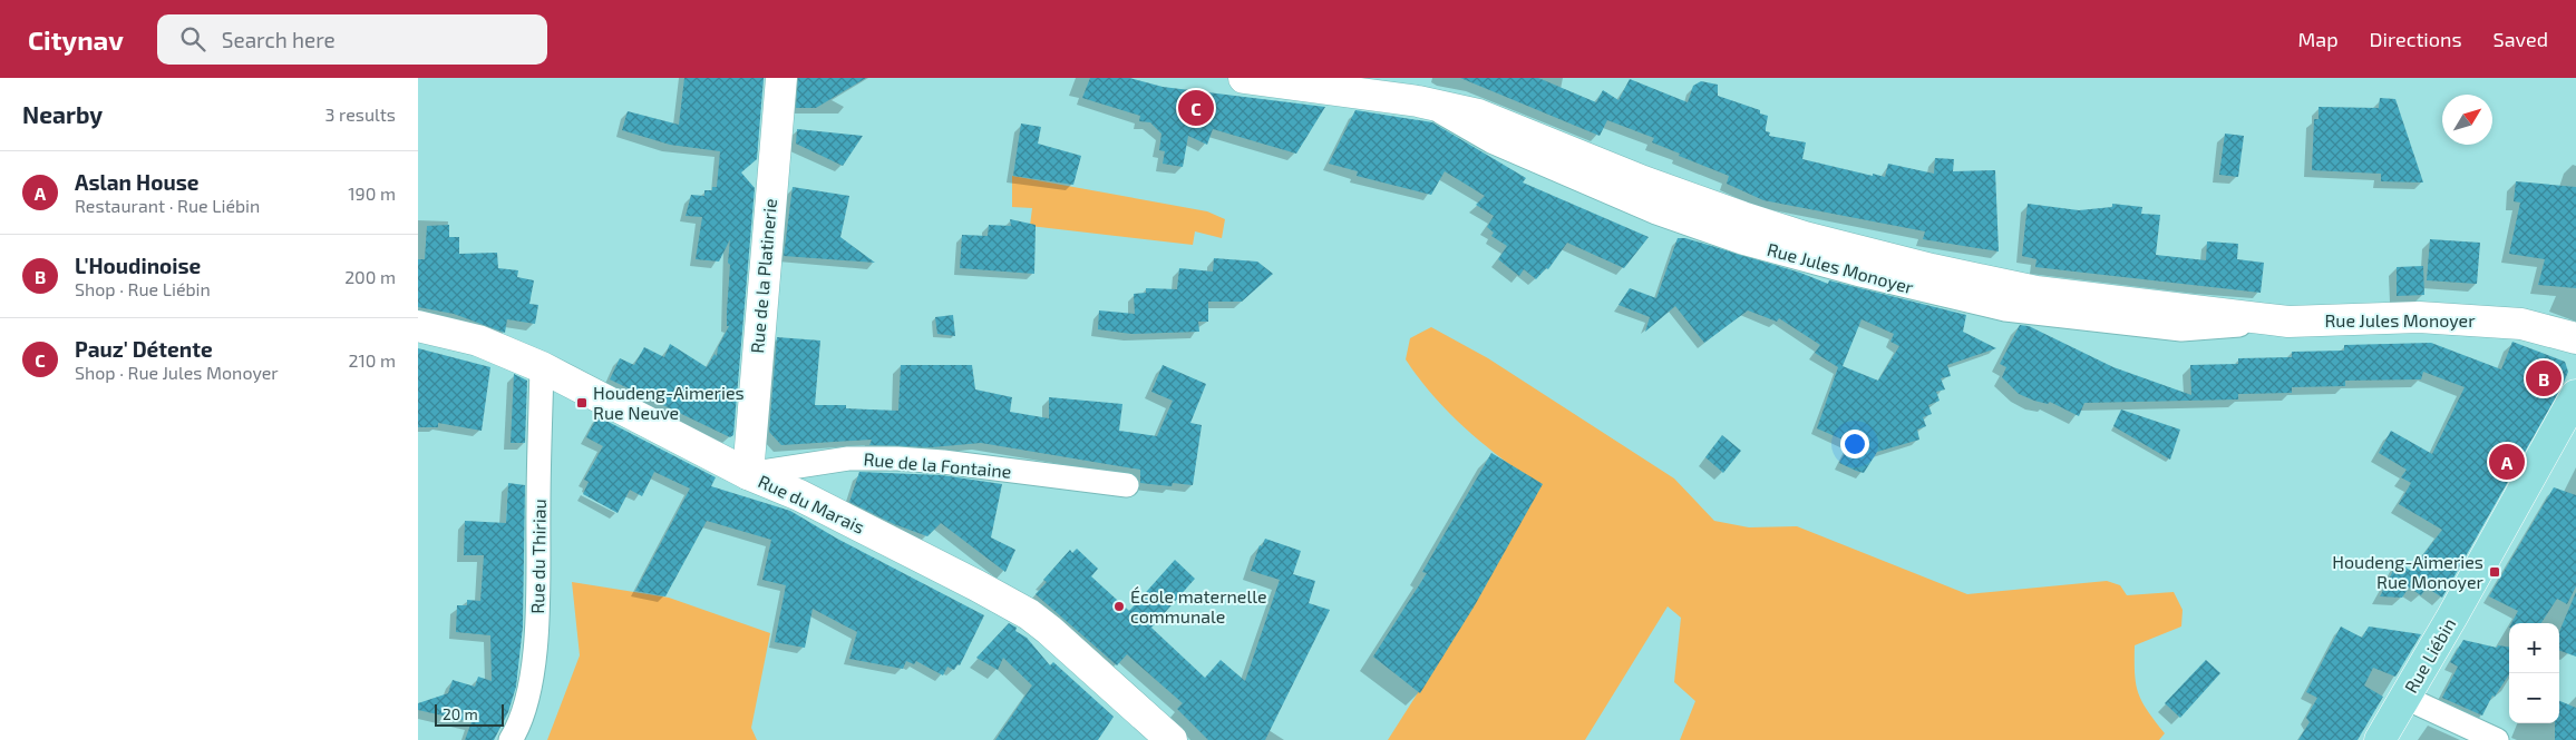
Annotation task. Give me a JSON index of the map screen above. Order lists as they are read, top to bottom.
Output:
{
  "streets": {
    "main road": ["Rue Liébin"],
    "street": [
      "Rue Jules Monoyer",
      "Rue de la Platinerie",
      "Rue de la Fontaine",
      "Rue du Marais",
      "Rue du Thiriau"
    ]
  },
  "crossings": [
    ["Rue de la Platinerie", "Rue de la Fontaine"],
    ["Rue de la Platinerie", "Rue du Marais"],
    ["Rue de la Fontaine", "Rue du Marais"],
    ["Rue du Marais", "Rue du Thiriau"]
  ],
  "places": {
    "transit": ["Houdeng-Aimeries Rue Neuve", "Houdeng-Aimeries Rue Monoyer"],
    "other": ["École maternelle communale"]
  },
  "scale_bar": "20 m",
  "north": "top right",
  "page": {
    "header": "Citynav",
    "search": "Search here",
    "nav": ["Map", "Directions", "Saved"],
    "heading": ["Nearby", "3 results"],
    "pins": ["C", "B", "A"],
    "list": [
      {
        "mark": "A",
        "name": "Aslan House",
        "note": "Restaurant · Rue Liébin",
        "value": "190 m"
      },
      {
        "mark": "B",
        "name": "L'Houdinoise",
        "note": "Shop · Rue Liébin",
        "value": "200 m"
      },
      {
        "mark": "C",
        "name": "Pauz' Détente",
        "note": "Shop · Rue Jules Monoyer",
        "value": "210 m"
      }
    ],
    "map_buttons": ["+", "−"],
    "scale": "20 m"
  }
}
